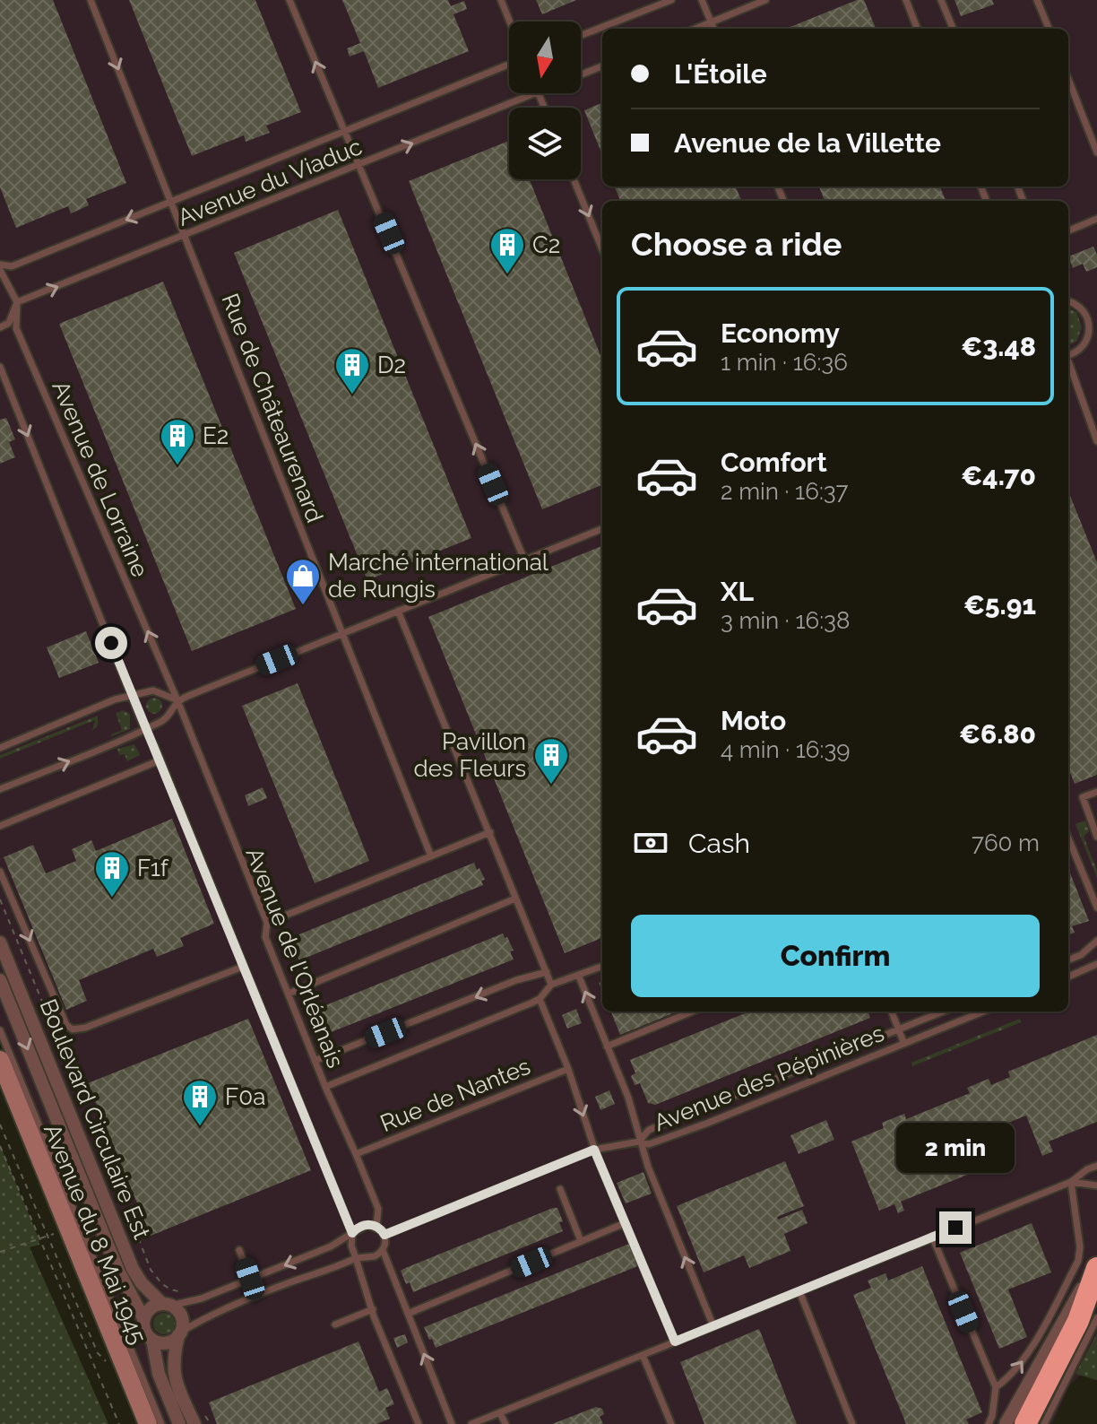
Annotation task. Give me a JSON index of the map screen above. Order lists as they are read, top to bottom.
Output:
{
  "streets": {
    "main road": ["Avenue du 8 Mai 1945"],
    "street": ["Boulevard Circulaire Est"],
    "lane": [
      "Avenue du Viaduc",
      "Rue de Châteaurenard",
      "Avenue de Lorraine",
      "Avenue de l'Orléanais",
      "Avenue des Pépinières",
      "Rue de Nantes"
    ]
  },
  "crossings": [
    ["Avenue du Viaduc", "Rue de Châteaurenard"],
    ["Avenue du Viaduc", "Avenue de Lorraine"],
    ["Avenue de Lorraine", "Avenue de l'Orléanais"],
    ["Avenue de l'Orléanais", "Avenue des Pépinières"],
    ["Avenue de l'Orléanais", "Rue de Nantes"]
  ],
  "places": {
    "building": [
      "C2",
      "D2",
      "E2",
      "Pavillon des Fleurs",
      "F1f",
      "F0a"
    ],
    "shop": ["Marché international de Rungis"]
  },
  "north": "bottom",
  "page": {
    "banner": ["L'Étoile", "Avenue de la Villette"],
    "heading": "Choose a ride",
    "list": [
      {
        "name": "Economy",
        "note": "1 min · 16:36",
        "value": "€3.48"
      },
      {
        "name": "Comfort",
        "note": "2 min · 16:37",
        "value": "€4.70"
      },
      {
        "name": "XL",
        "note": "3 min · 16:38",
        "value": "€5.91"
      },
      {
        "name": "Moto",
        "note": "4 min · 16:39",
        "value": "€6.80"
      }
    ],
    "pay": ["Cash", "760 m"],
    "buttons": "Confirm",
    "bubble": "2 min"
  }
}
